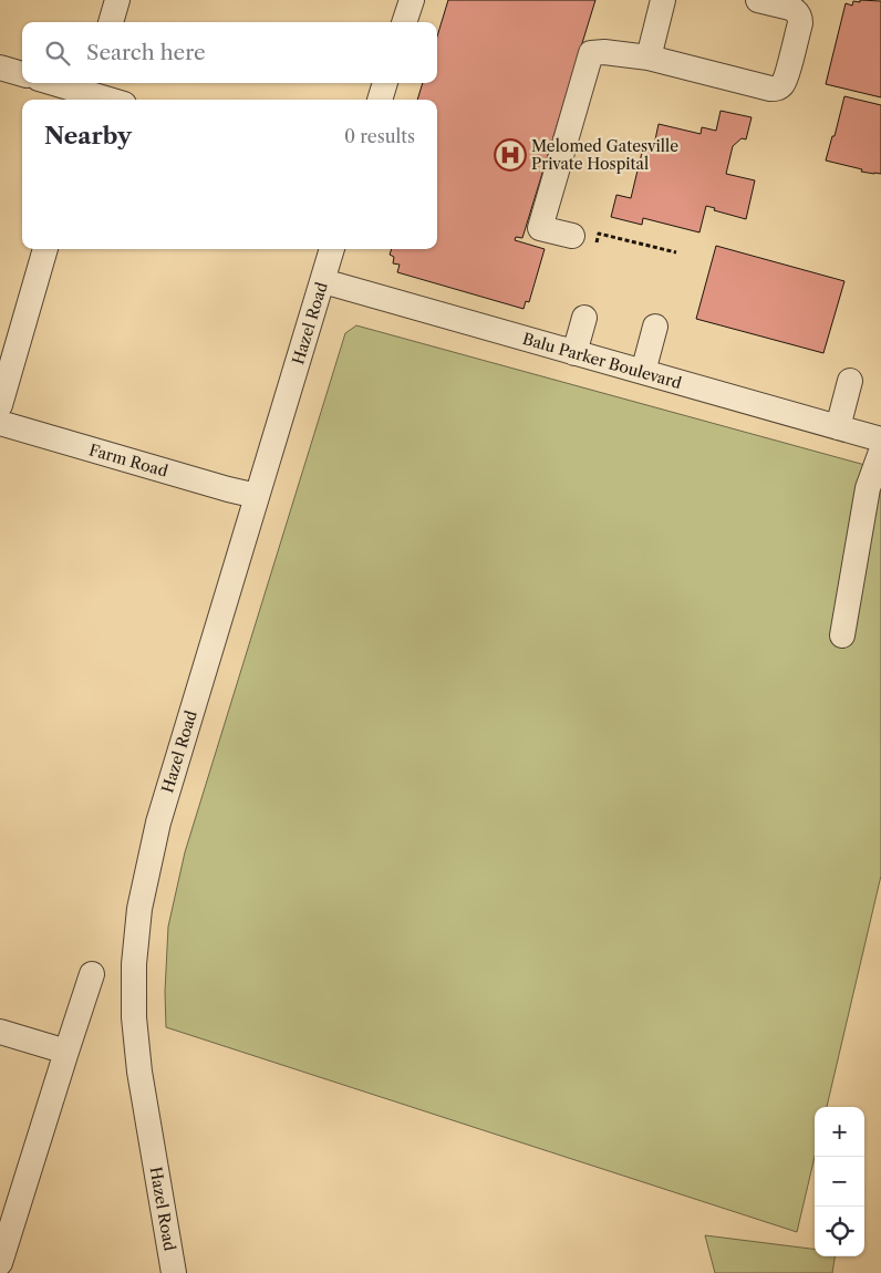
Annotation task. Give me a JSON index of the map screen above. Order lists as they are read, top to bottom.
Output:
{
  "streets": {
    "street": ["Hazel Road", "Balu Parker Boulevard", "Farm Road"]
  },
  "crossings": [
    ["Hazel Road", "Balu Parker Boulevard"],
    ["Hazel Road", "Farm Road"]
  ],
  "places": {
    "hospital": ["Melomed Gatesville Private Hospital"]
  },
  "page": {
    "search": "Search here",
    "heading": ["Nearby", "0 results"],
    "map_buttons": ["+", "−"]
  }
}
